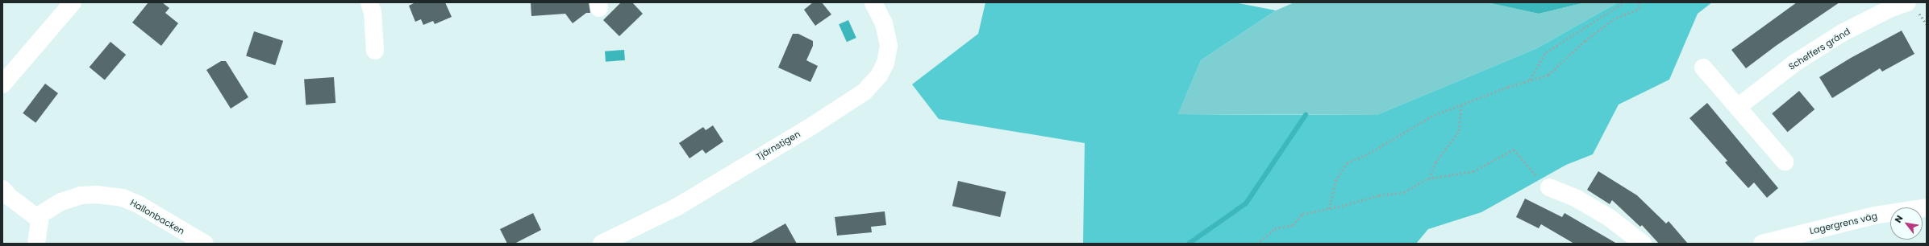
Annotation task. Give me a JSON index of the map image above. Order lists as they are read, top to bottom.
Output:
{
  "streets": {
    "street": [
      "Scheffers gränd",
      "Tjärnstigen",
      "Hallonbacken",
      "Lagergrens väg"
    ]
  },
  "north": "top left"
}
